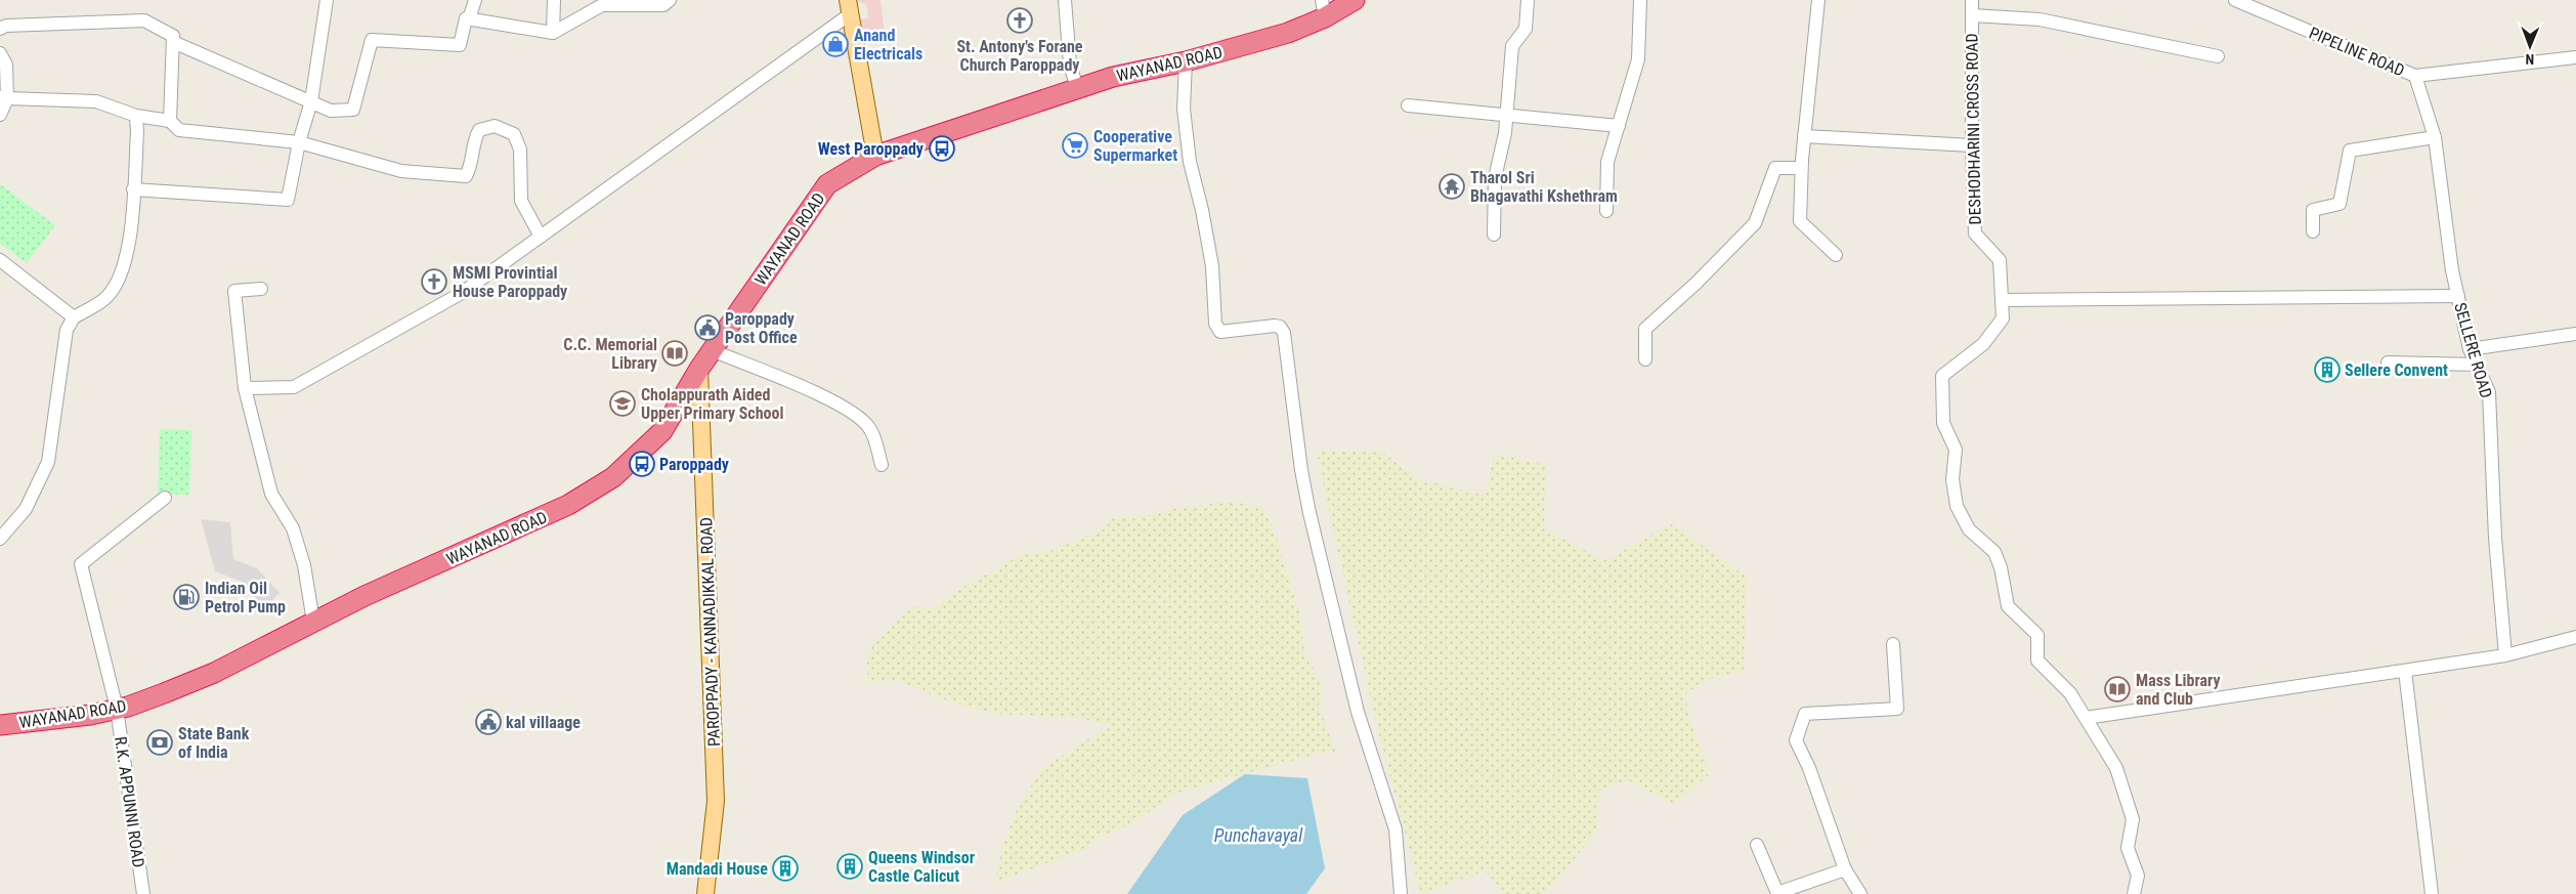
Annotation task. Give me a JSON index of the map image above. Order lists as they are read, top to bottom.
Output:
{
  "streets": {
    "highway": ["WAYANAD ROAD"],
    "main road": ["PAROPPADY - KANNADIKKAL ROAD"],
    "street": [
      "PIPELINE ROAD",
      "DESHODHARINI CROSS ROAD",
      "SELLERE ROAD",
      "R.K. APPUNNI ROAD"
    ]
  },
  "crossings": [
    ["PIPELINE ROAD", "SELLERE ROAD"],
    ["WAYANAD ROAD", "PAROPPADY - KANNADIKKAL ROAD"],
    ["WAYANAD ROAD", "R.K. APPUNNI ROAD"]
  ],
  "water": ["Punchavayal"],
  "places": {
    "church": ["St. Antony's Forane Church Paroppady", "MSMI Provintial House Paroppady"],
    "shop": ["Anand Electricals"],
    "supermarket": ["Cooperative Supermarket"],
    "bus stop": ["West Paroppady", "Paroppady"],
    "temple": ["Tharol Sri Bhagavathi Kshethram"],
    "public building": ["Paroppady Post Office", "kal villaage"],
    "library": ["C.C. Memorial Library", "Mass Library and Club"],
    "building": ["Sellere Convent", "Queens Windsor Castle Calicut", "Mandadi House"],
    "school or university": ["Cholappurath Aided Upper Primary School"],
    "fuel station": ["Indian Oil Petrol Pump"],
    "bank": ["State Bank of India"]
  },
  "north": "bottom"
}
